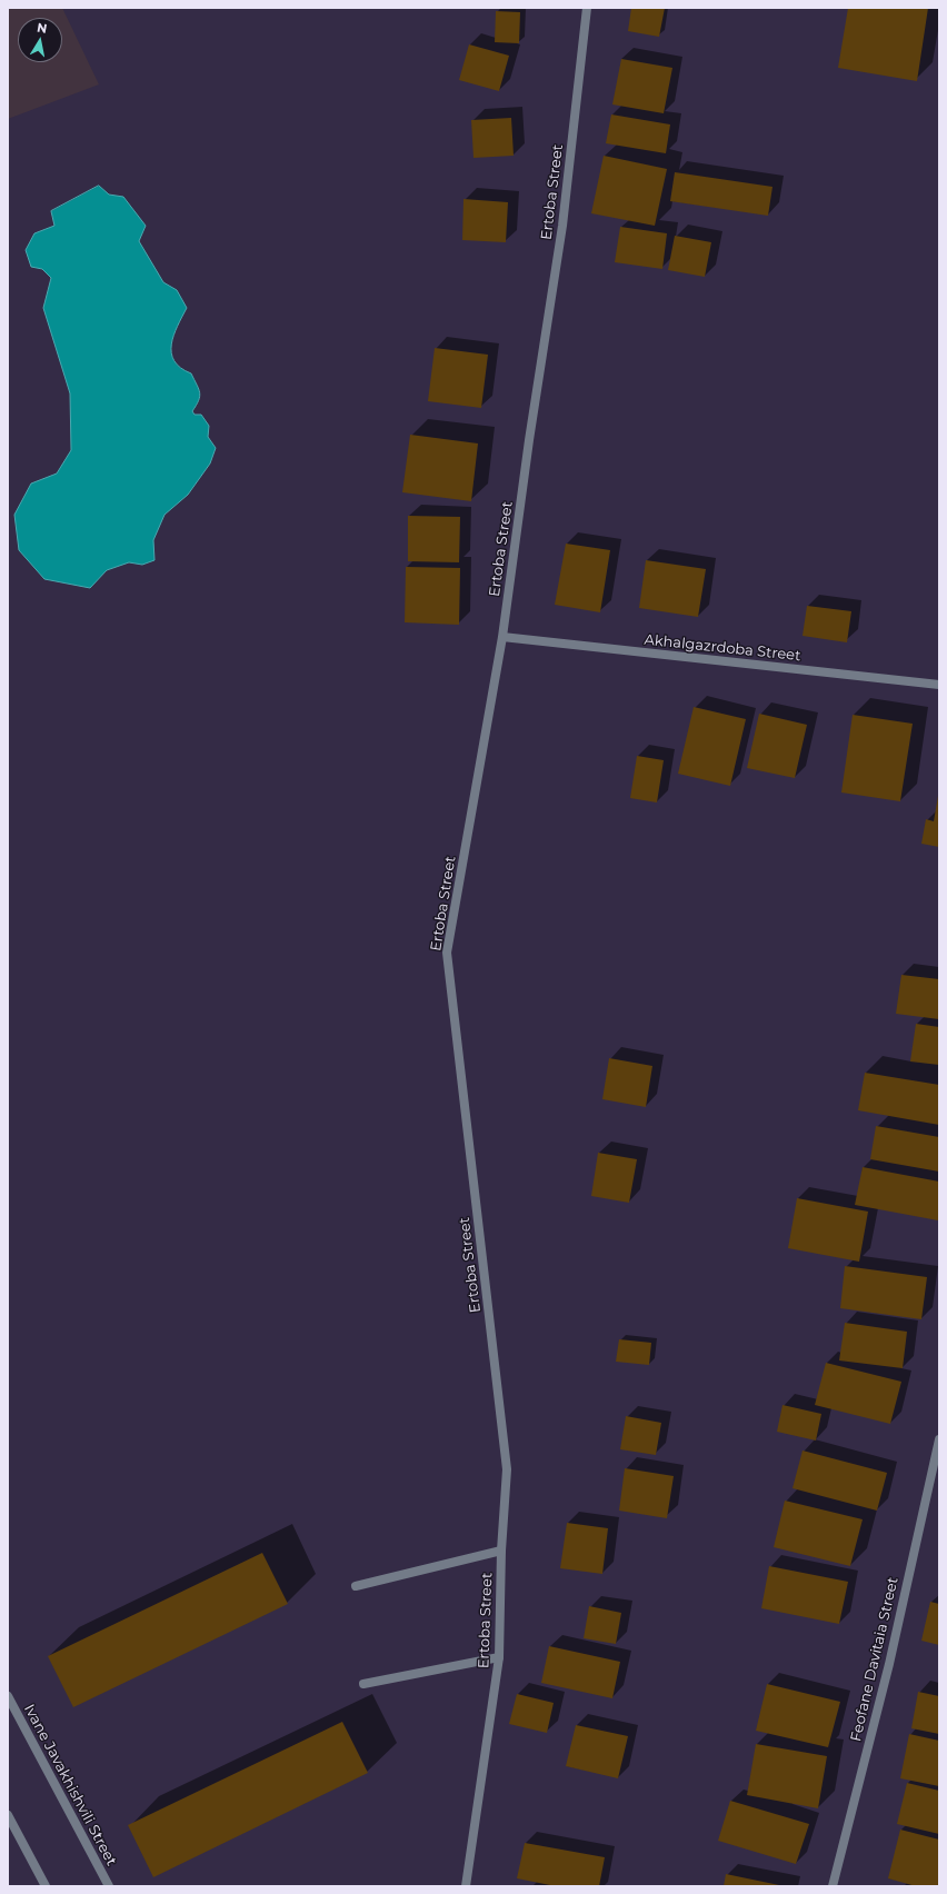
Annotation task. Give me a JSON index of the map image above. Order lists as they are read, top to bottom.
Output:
{
  "streets": {
    "street": [
      "Ertoba Street",
      "Akhalgazrdoba Street",
      "Feofane Davitaia Street",
      "Ivane Javakhishvili Street"
    ]
  },
  "crossings": [
    ["Ertoba Street", "Akhalgazrdoba Street"]
  ],
  "north": "top"
}
